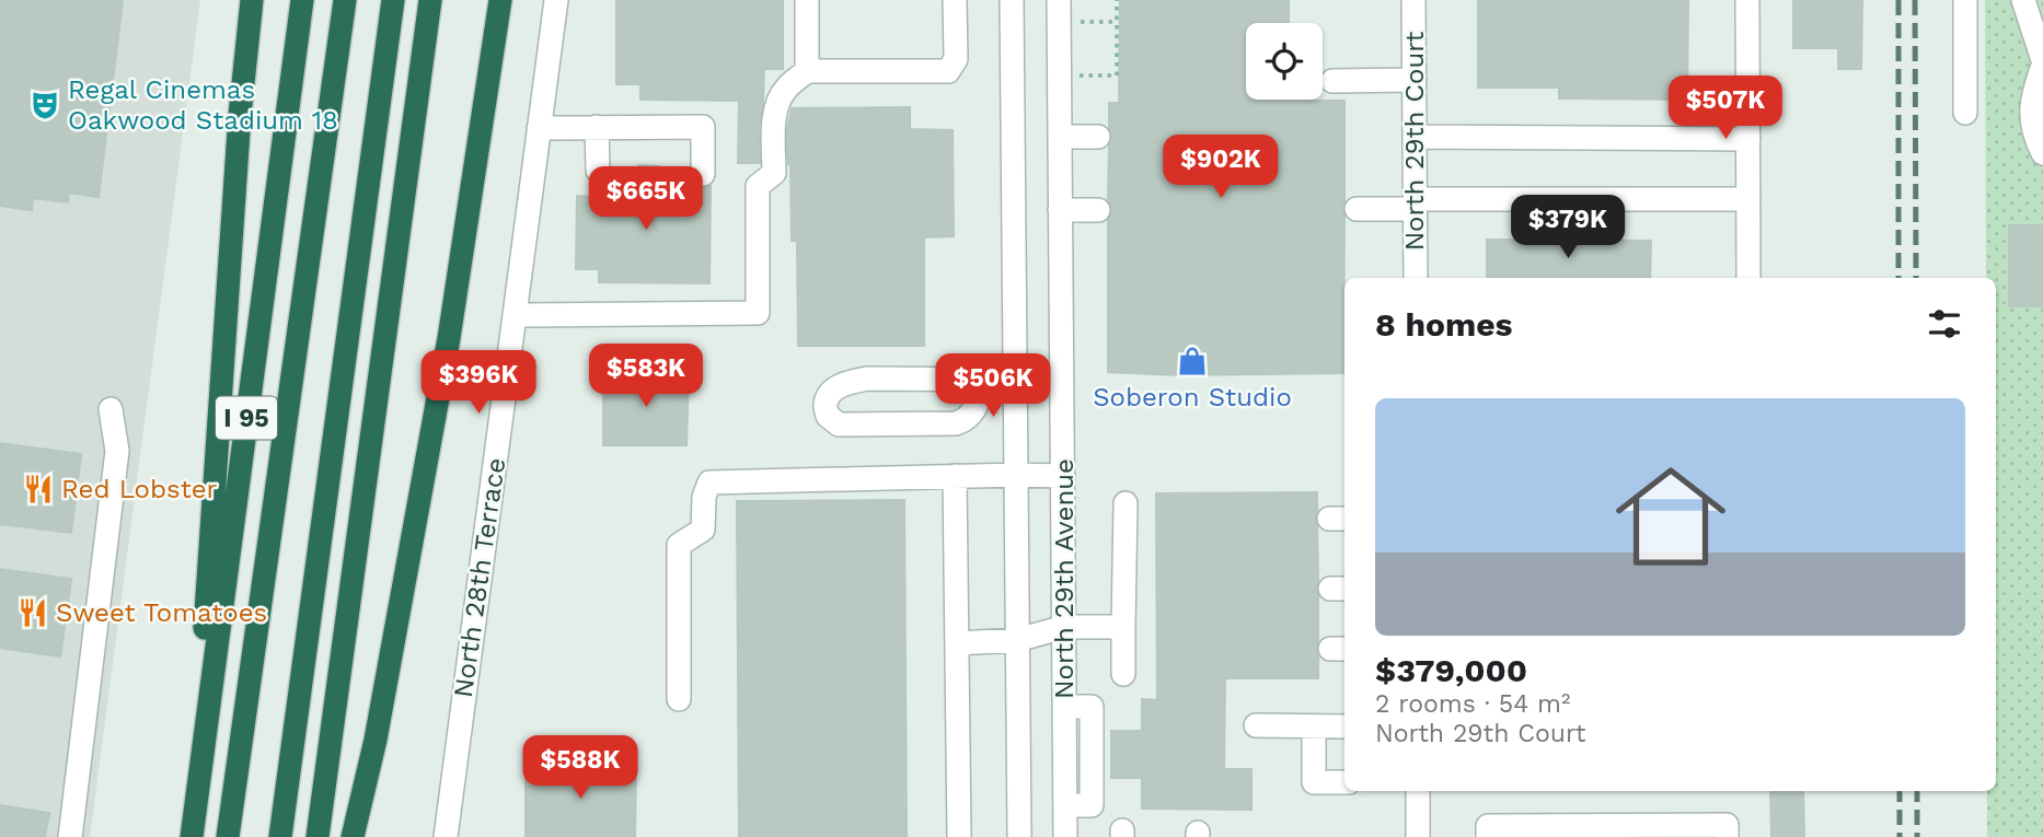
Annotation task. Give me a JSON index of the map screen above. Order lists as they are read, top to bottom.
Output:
{
  "streets": {
    "highway": ["I 95"],
    "street": ["North 29th Court", "North 28th Terrace", "North 29th Avenue"]
  },
  "places": {
    "theatre": ["Regal Cinemas Oakwood Stadium 18"],
    "shop": ["Soberon Studio"],
    "restaurant": ["Red Lobster", "Sweet Tomatoes"]
  },
  "page": {
    "price": [
      "$507K",
      "$902K",
      "$665K",
      "$379K",
      "$583K",
      "$396K",
      "$506K",
      "$588K"
    ],
    "heading": "8 homes",
    "list": [
      {
        "name": "$379,000",
        "note": "2 rooms · 54 m² · North 29th Court"
      }
    ]
  }
}
